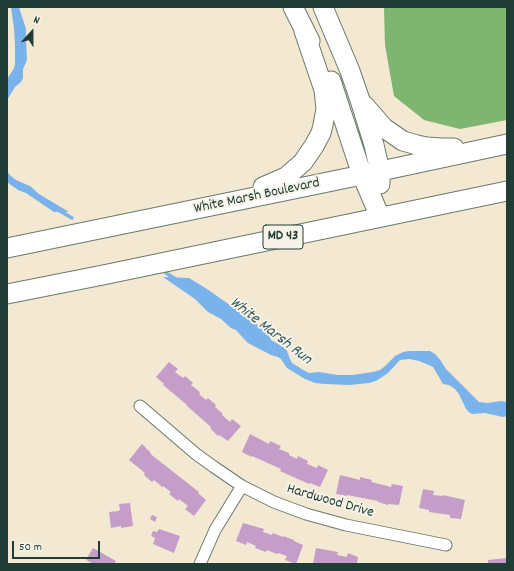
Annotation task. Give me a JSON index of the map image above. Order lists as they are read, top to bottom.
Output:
{
  "streets": {
    "highway": ["White Marsh Boulevard", "MD 43"],
    "street": ["Hardwood Drive"]
  },
  "water": ["White Marsh Run"],
  "scale_bar": "50 m",
  "north": "top"
}
